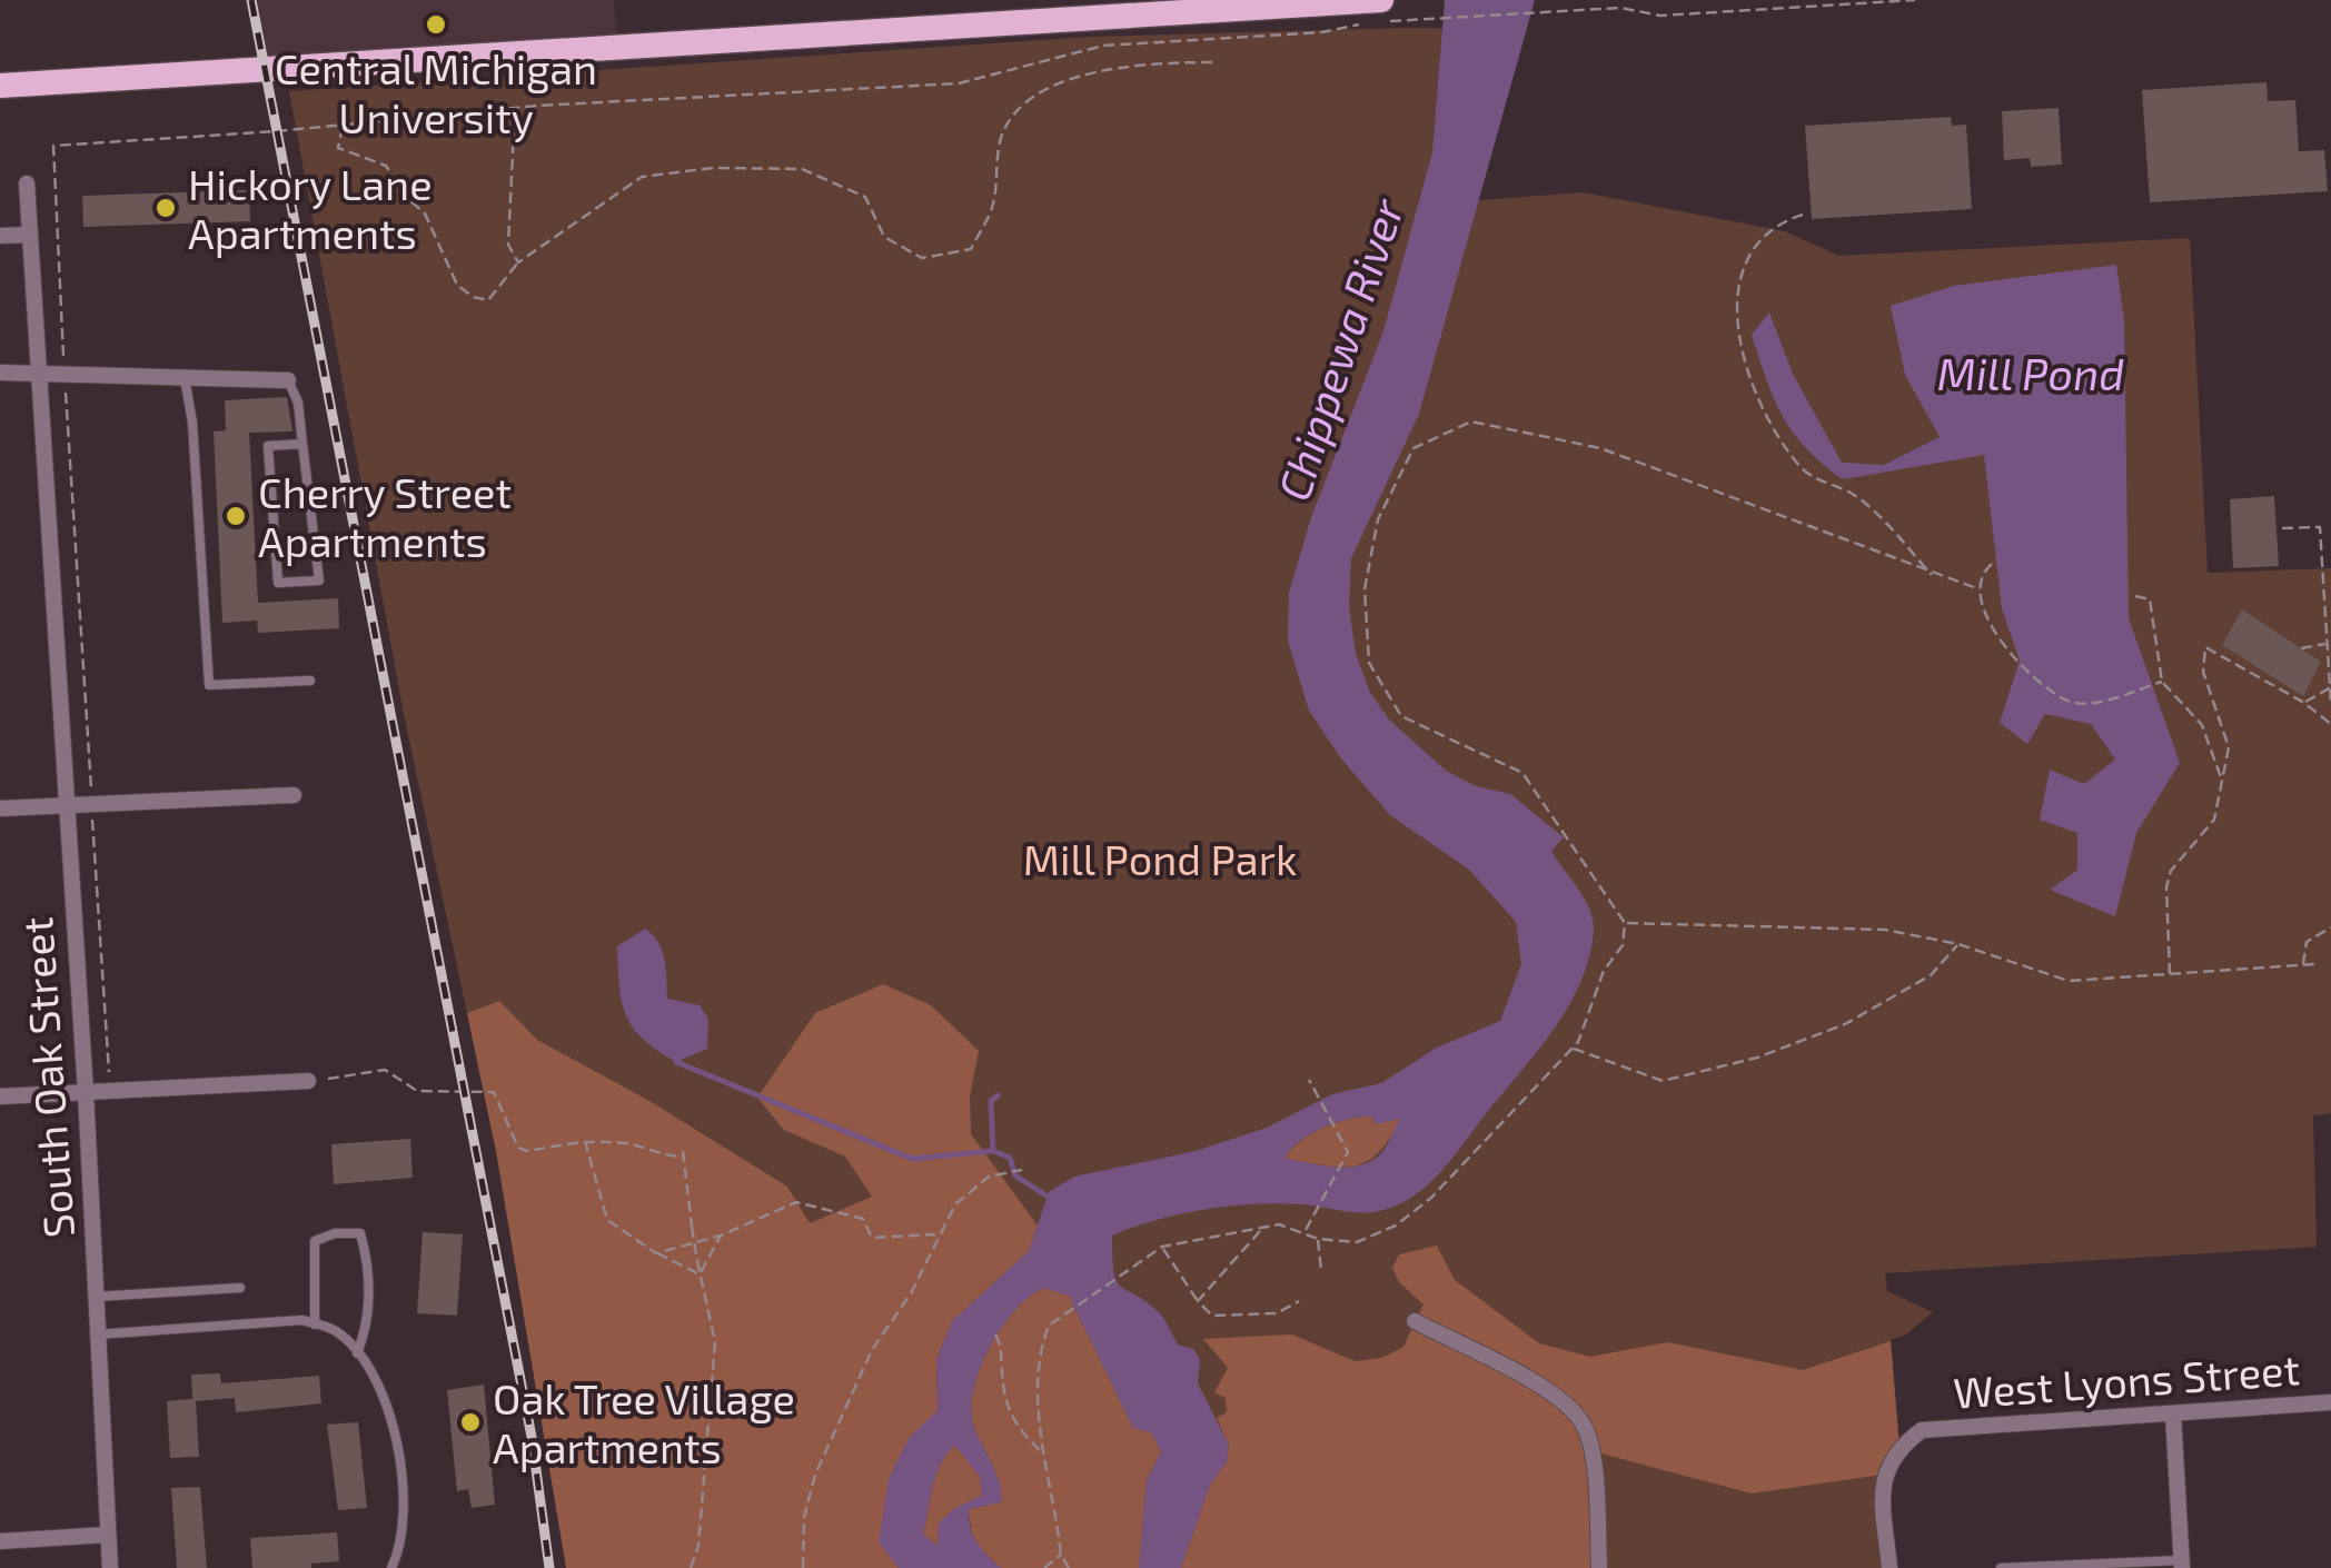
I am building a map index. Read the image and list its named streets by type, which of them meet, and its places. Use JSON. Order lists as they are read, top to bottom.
{
  "streets": {
    "street": ["South Oak Street", "West Lyons Street"]
  },
  "water": ["Chippewa River", "Mill Pond"],
  "parks": ["Mill Pond Park"],
  "places": [
    "Central Michigan University",
    "Hickory Lane Apartments",
    "Cherry Street Apartments",
    "Oak Tree Village Apartments"
  ]
}
